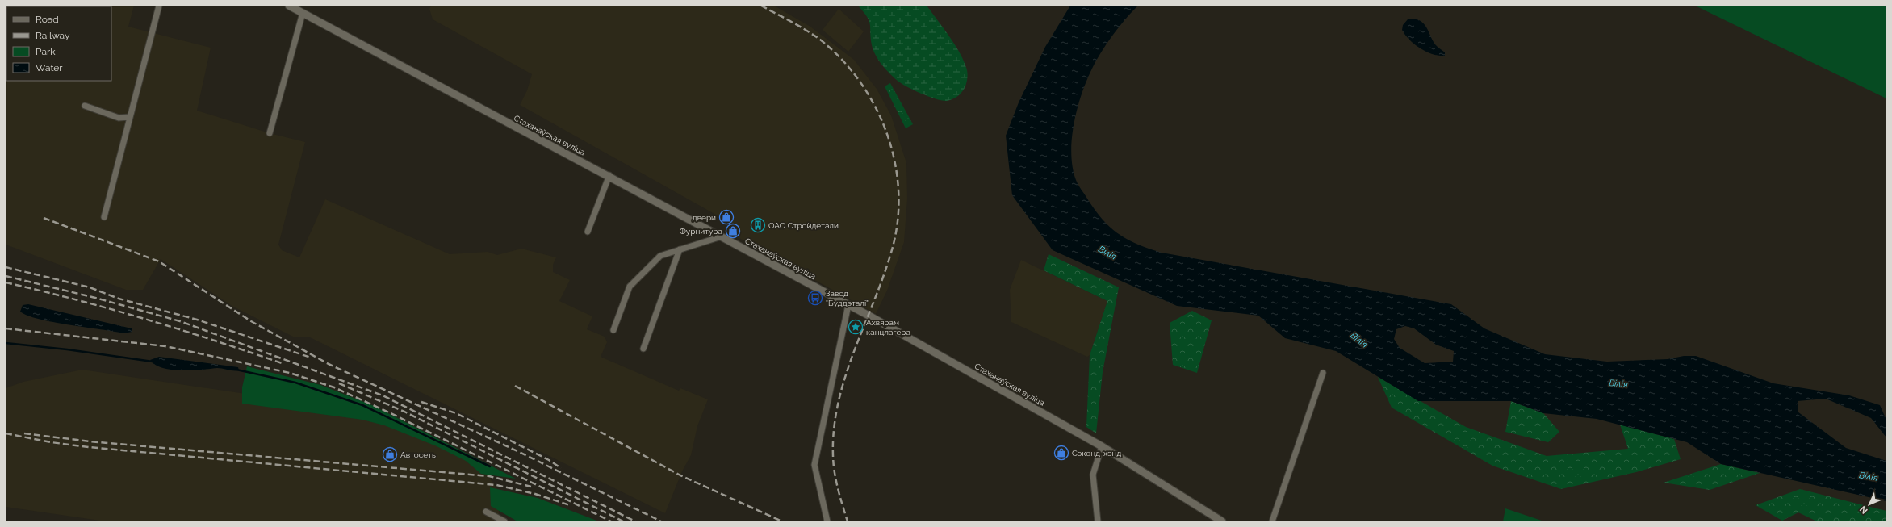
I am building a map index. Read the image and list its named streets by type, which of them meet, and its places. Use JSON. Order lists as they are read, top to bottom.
{
  "streets": {
    "street": ["Стаханаўская вуліца"]
  },
  "water": ["Вілія"],
  "places": {
    "shop": [
      "двери",
      "Фурнитура",
      "Сэконд-хэнд",
      "Автосеть"
    ],
    "building": ["ОАО Стройдетали"],
    "bus stop": ["Завод \"Буддэталі\""],
    "place": ["Ахвярам канцлагера"]
  },
  "legend": [
    "Road",
    "Railway",
    "Park",
    "Water"
  ],
  "north": "bottom left"
}
